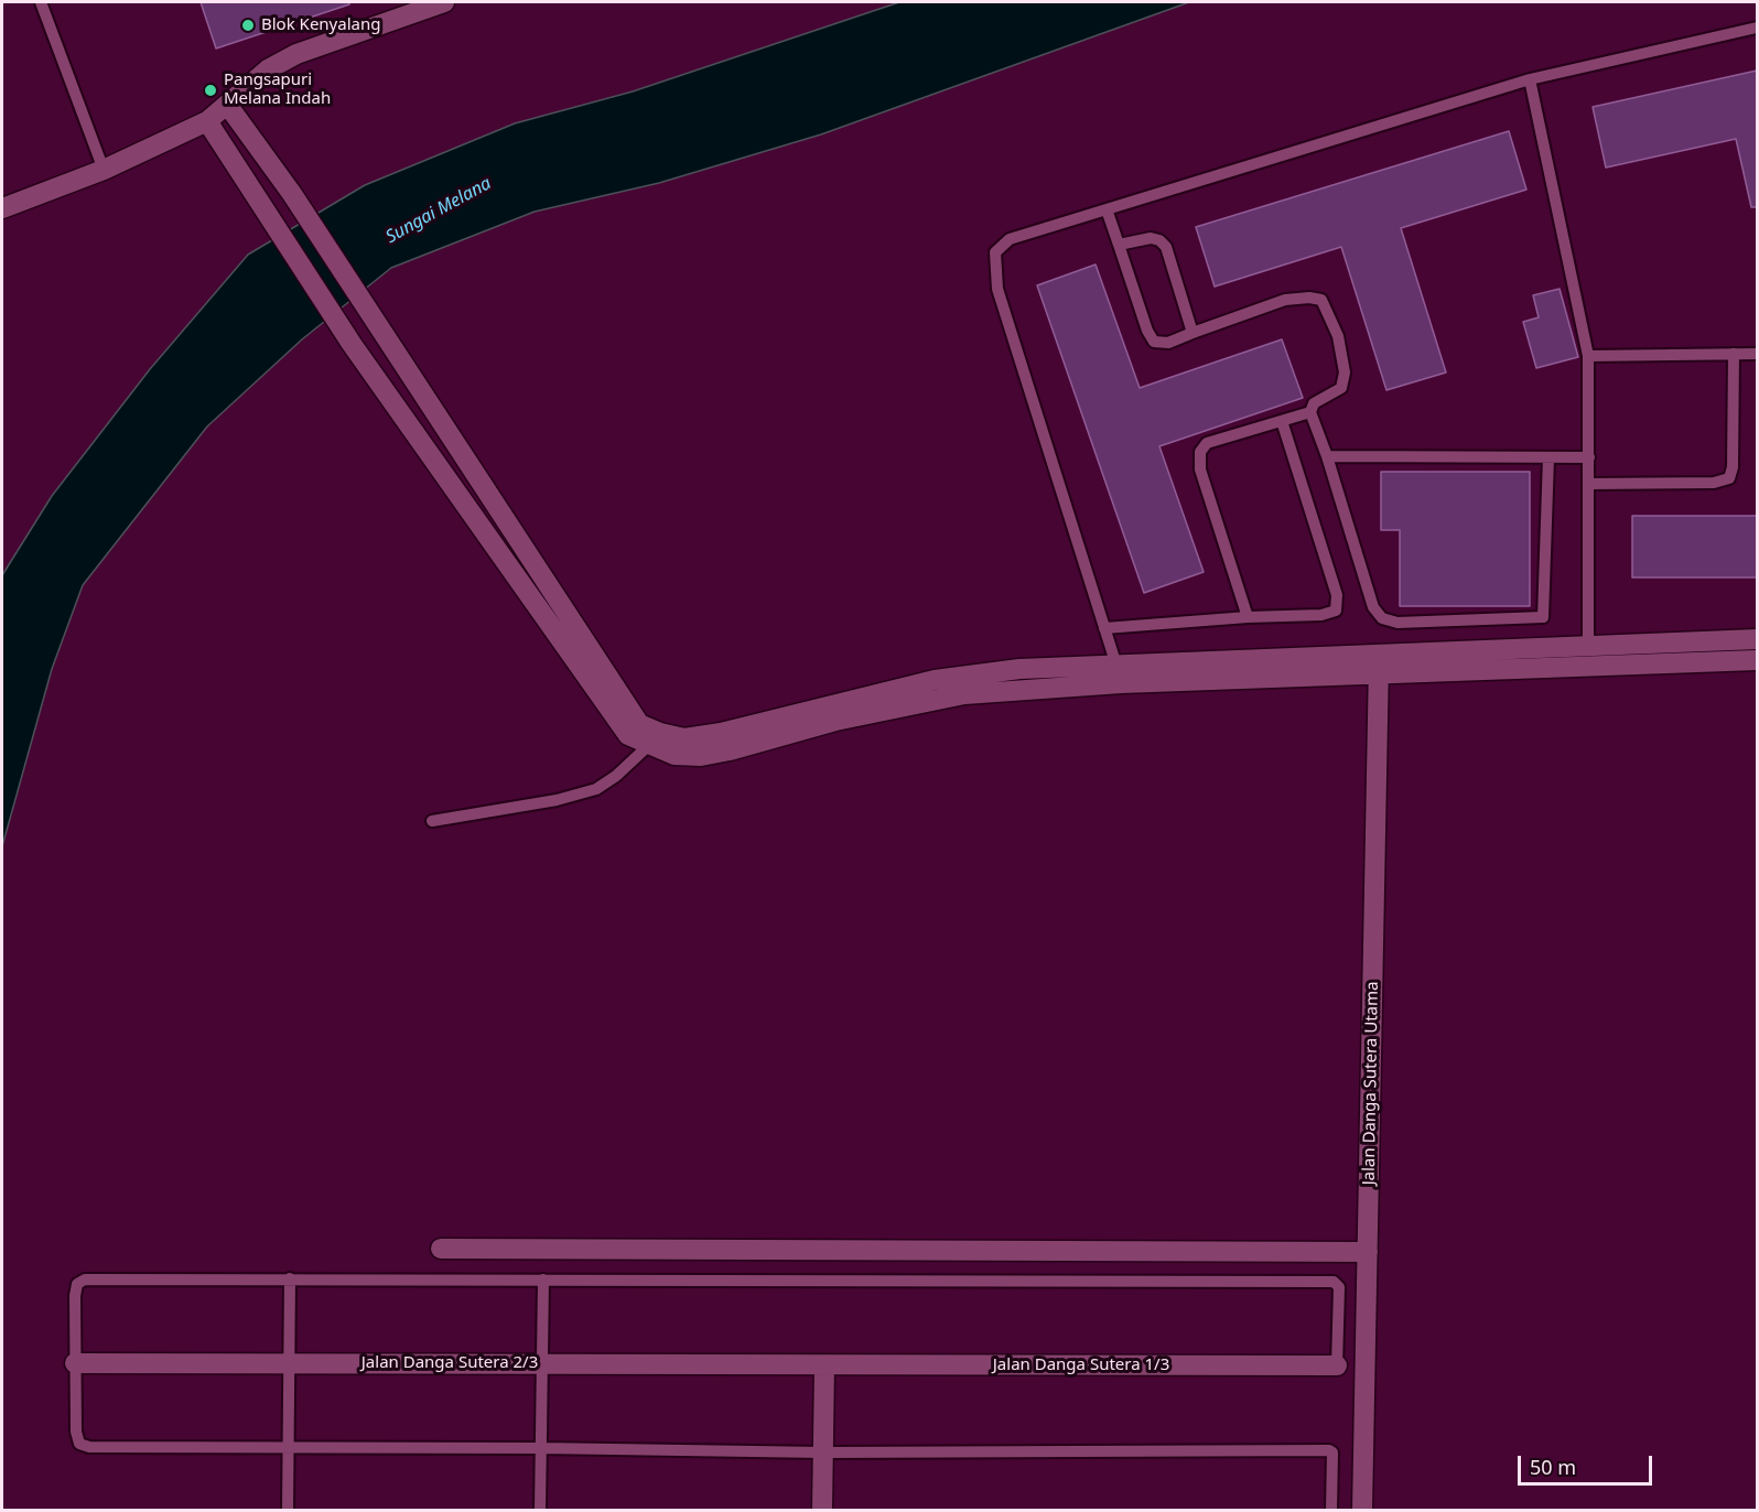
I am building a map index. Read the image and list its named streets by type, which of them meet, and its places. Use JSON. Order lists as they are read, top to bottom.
{
  "streets": {
    "street": ["Jalan Danga Sutera Utama", "Jalan Danga Sutera 2/3", "Jalan Danga Sutera 1/3"]
  },
  "crossings": [
    ["Jalan Danga Sutera 2/3", "Jalan Danga Sutera 1/3"]
  ],
  "water": ["Sungai Melana"],
  "places": ["Blok Kenyalang", "Pangsapuri Melana Indah"],
  "scale_bar": "50 m"
}
